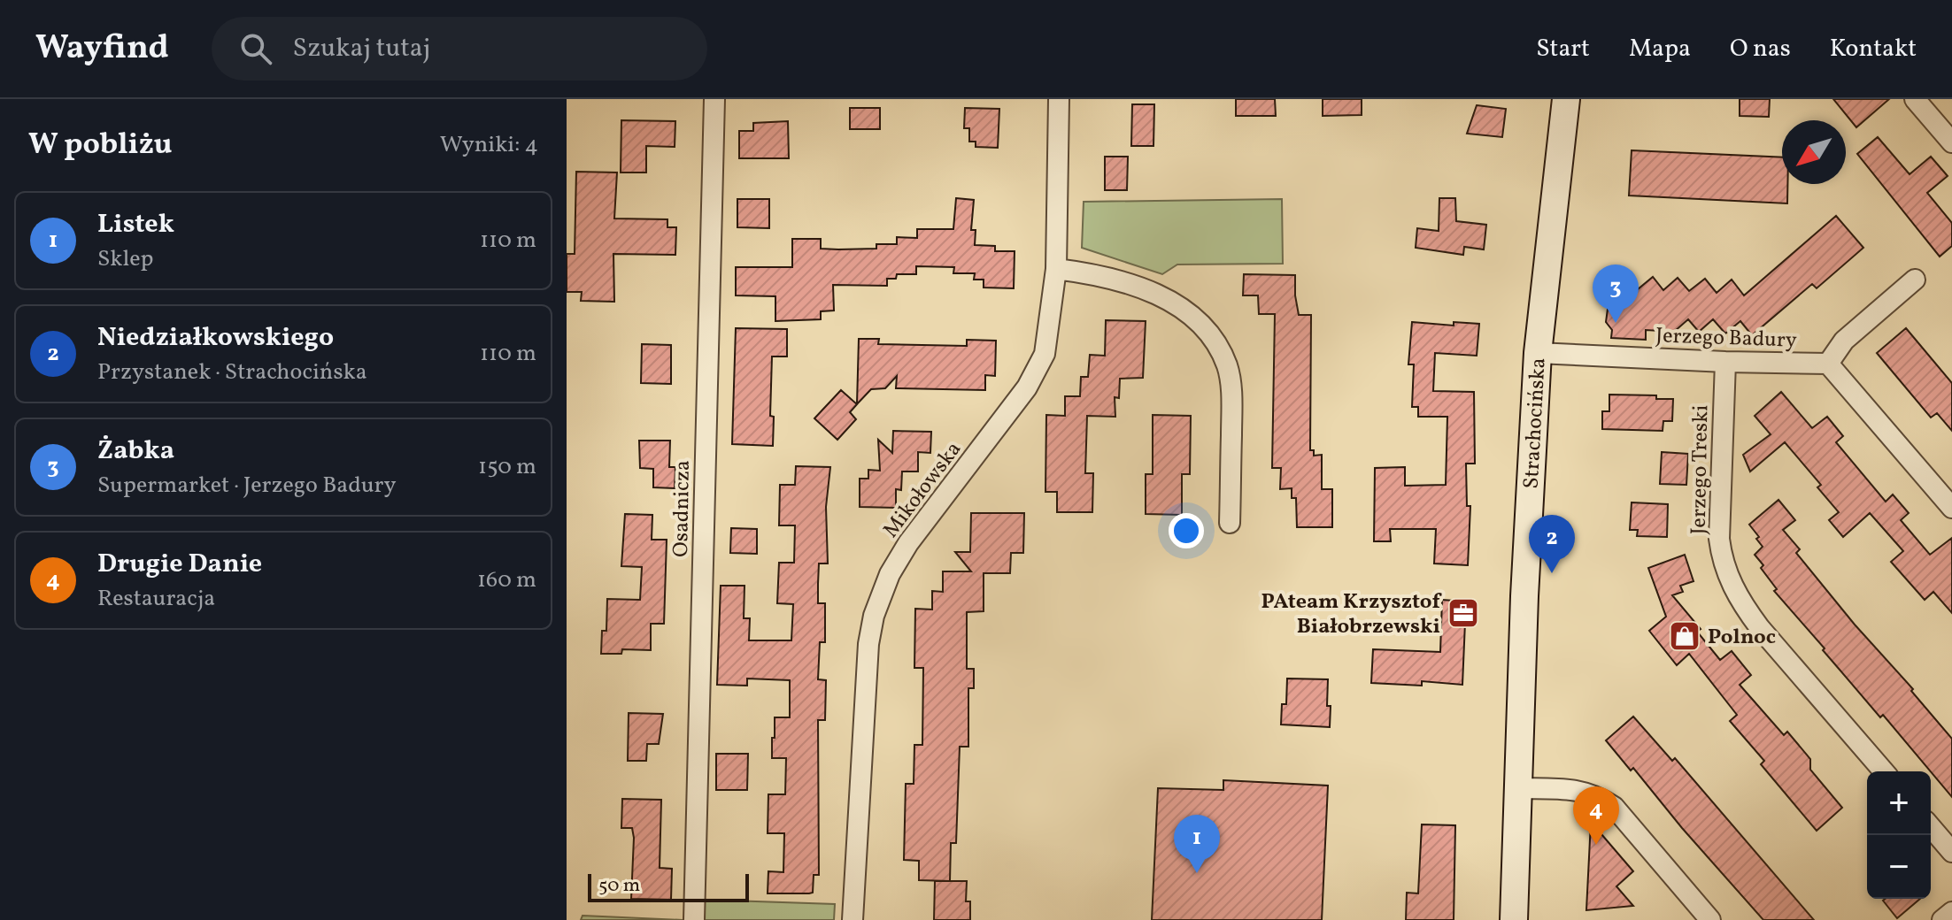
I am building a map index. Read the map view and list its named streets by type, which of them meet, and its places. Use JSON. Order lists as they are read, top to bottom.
{
  "streets": {
    "main road": ["Strachocińska"],
    "street": [
      "Jerzego Badury",
      "Jerzego Treski",
      "Mikołowska",
      "Osadnicza"
    ]
  },
  "crossings": [
    ["Jerzego Badury", "Strachocińska"],
    ["Jerzego Badury", "Jerzego Treski"]
  ],
  "places": {
    "office": ["PAteam Krzysztof Białobrzewski"],
    "shop": ["Polnoc"]
  },
  "scale_bar": "50 m",
  "north": "bottom left",
  "page": {
    "header": "Wayfind",
    "search": "Szukaj tutaj",
    "nav": [
      "Start",
      "Mapa",
      "O nas",
      "Kontakt"
    ],
    "heading": ["W pobliżu", "Wyniki: 4"],
    "list": [
      {
        "mark": "1",
        "name": "Listek",
        "note": "Sklep",
        "value": "110 m"
      },
      {
        "mark": "2",
        "name": "Niedziałkowskiego",
        "note": "Przystanek · Strachocińska",
        "value": "110 m"
      },
      {
        "mark": "3",
        "name": "Żabka",
        "note": "Supermarket · Jerzego Badury",
        "value": "150 m"
      },
      {
        "mark": "4",
        "name": "Drugie Danie",
        "note": "Restauracja",
        "value": "160 m"
      }
    ],
    "pins": [
      "3",
      "2",
      "4",
      "1"
    ],
    "map_buttons": ["+", "−"],
    "scale": "50 m"
  }
}
